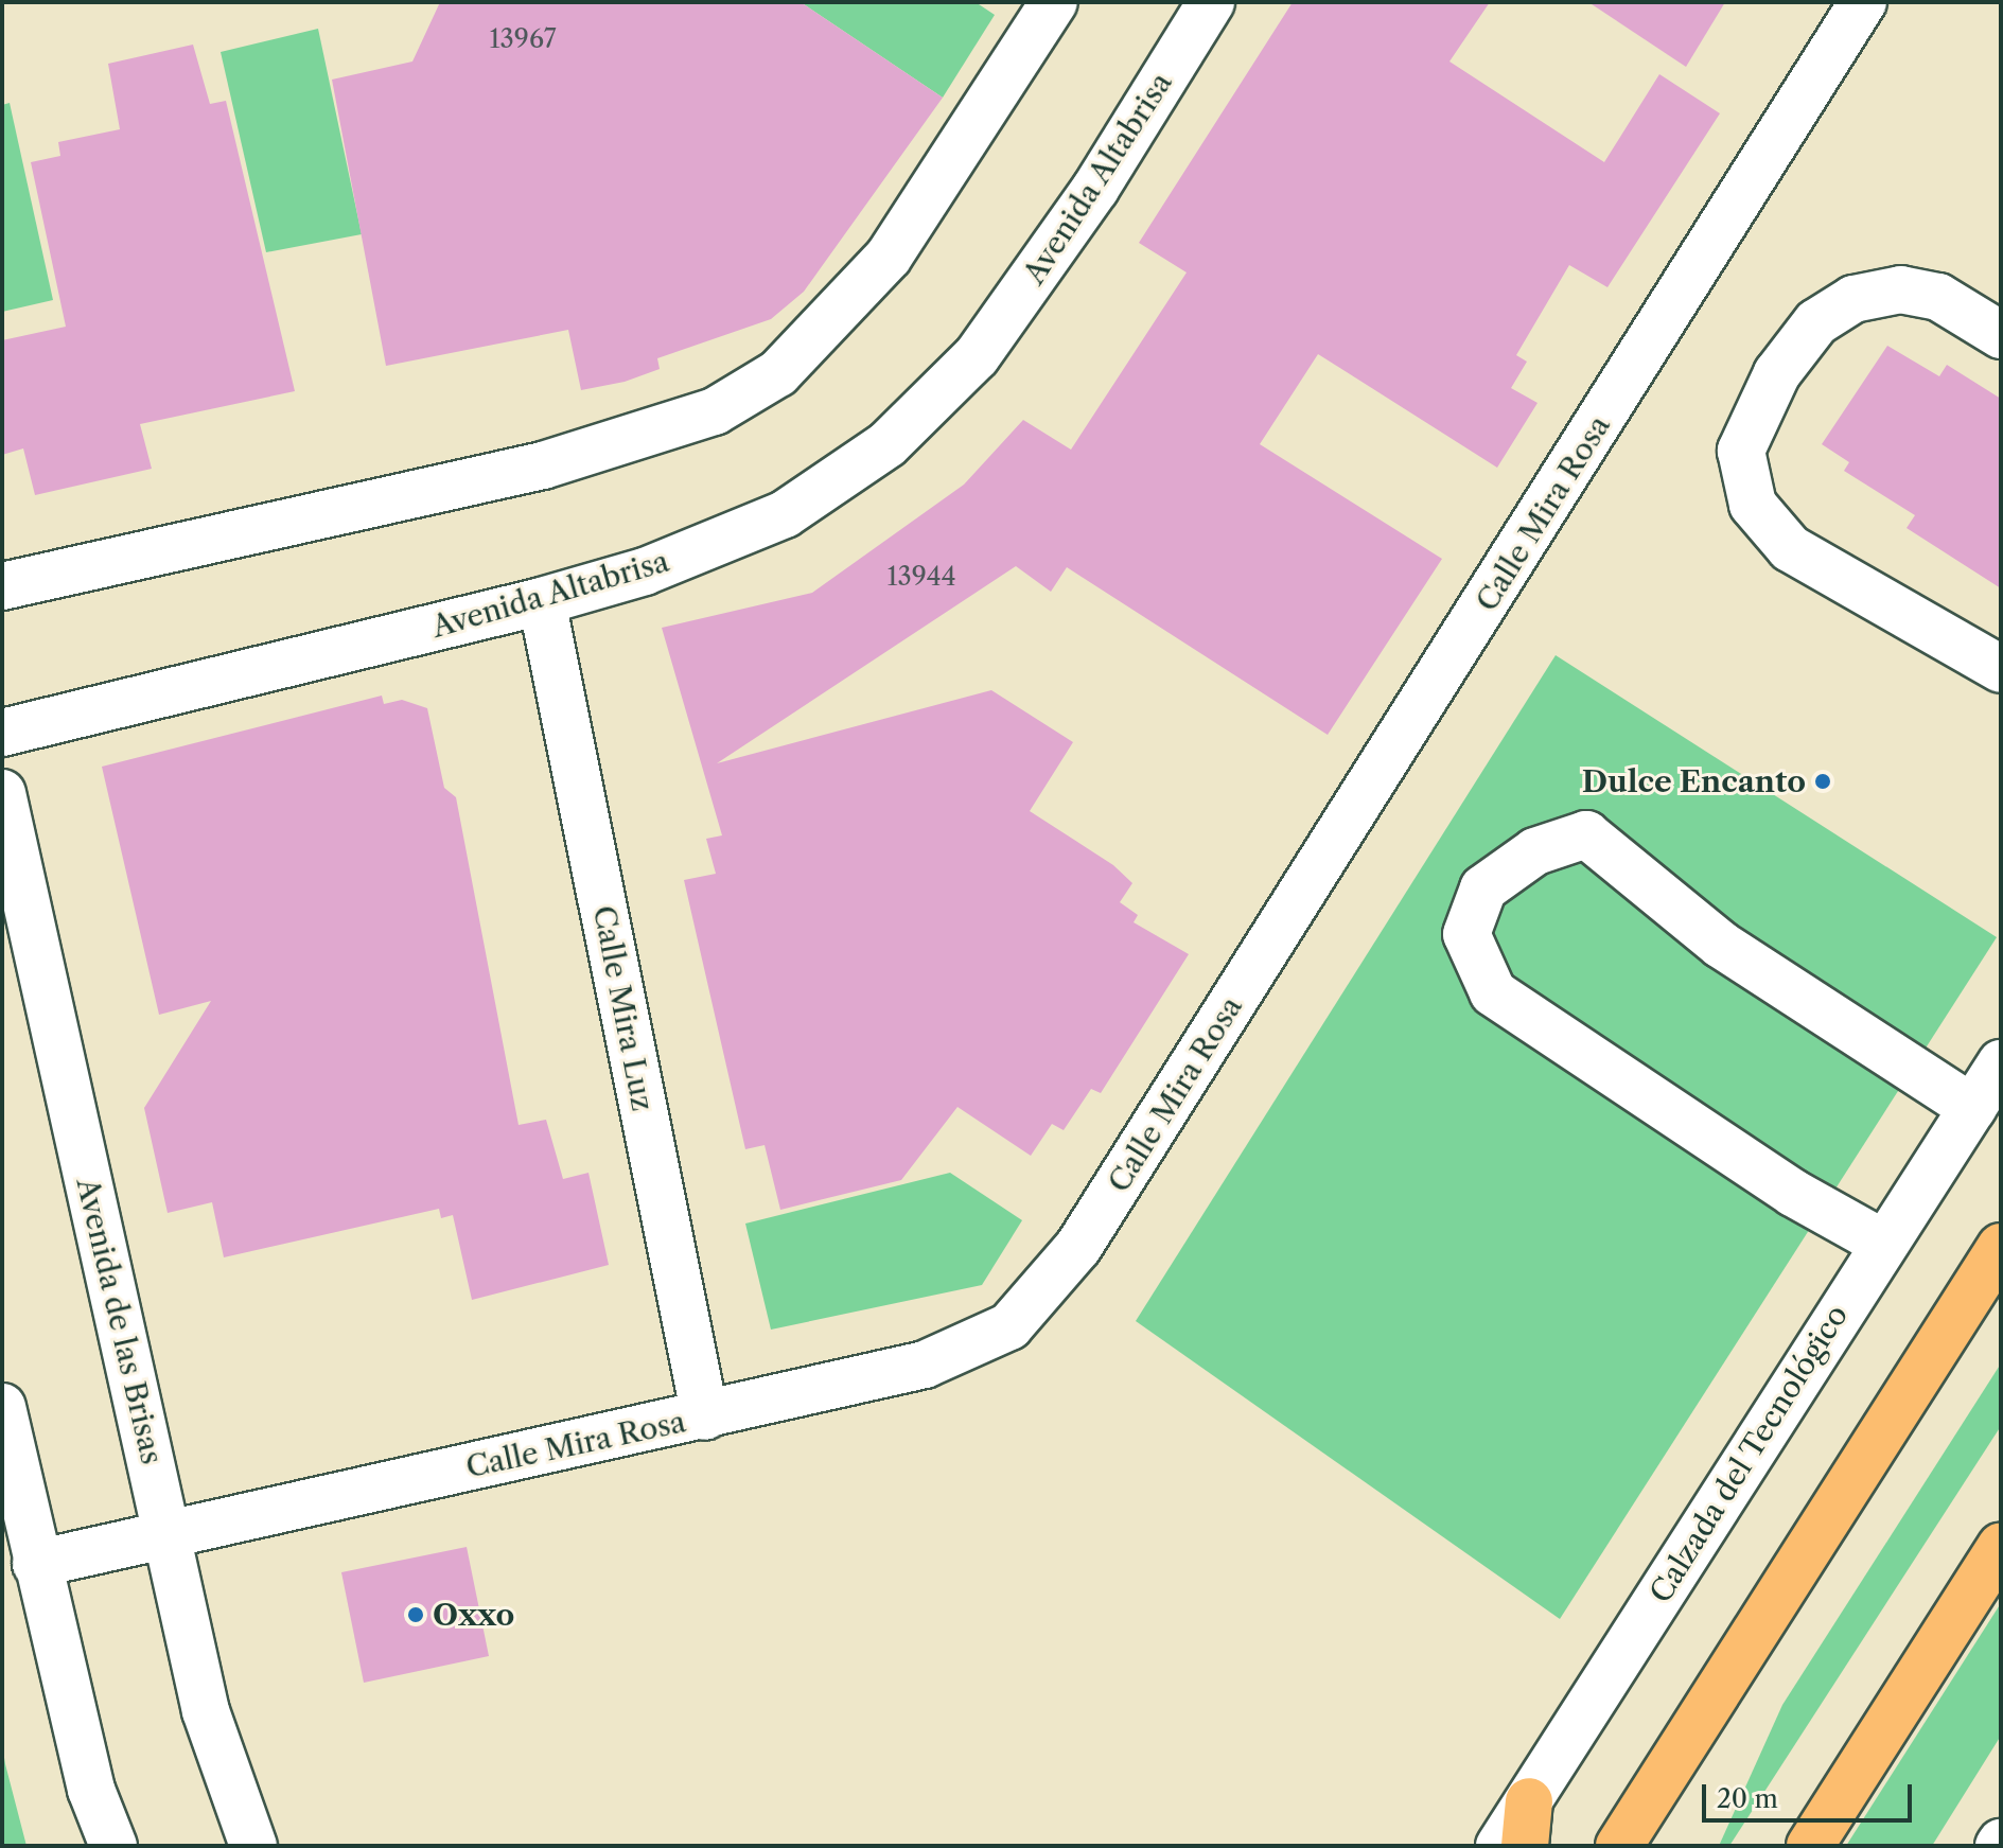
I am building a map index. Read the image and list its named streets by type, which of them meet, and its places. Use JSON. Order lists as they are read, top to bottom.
{
  "streets": {
    "street": [
      "Avenida Altabrisa",
      "Calle Mira Rosa",
      "Calle Mira Luz",
      "Avenida de las Brisas",
      "Calzada del Tecnológico"
    ]
  },
  "crossings": [
    ["Avenida Altabrisa", "Calle Mira Luz"],
    ["Calle Mira Rosa", "Calle Mira Luz"],
    ["Calle Mira Rosa", "Avenida de las Brisas"]
  ],
  "places": ["Dulce Encanto", "Oxxo"],
  "house_numbers": ["13967", "13944"],
  "scale_bar": "20 m"
}
